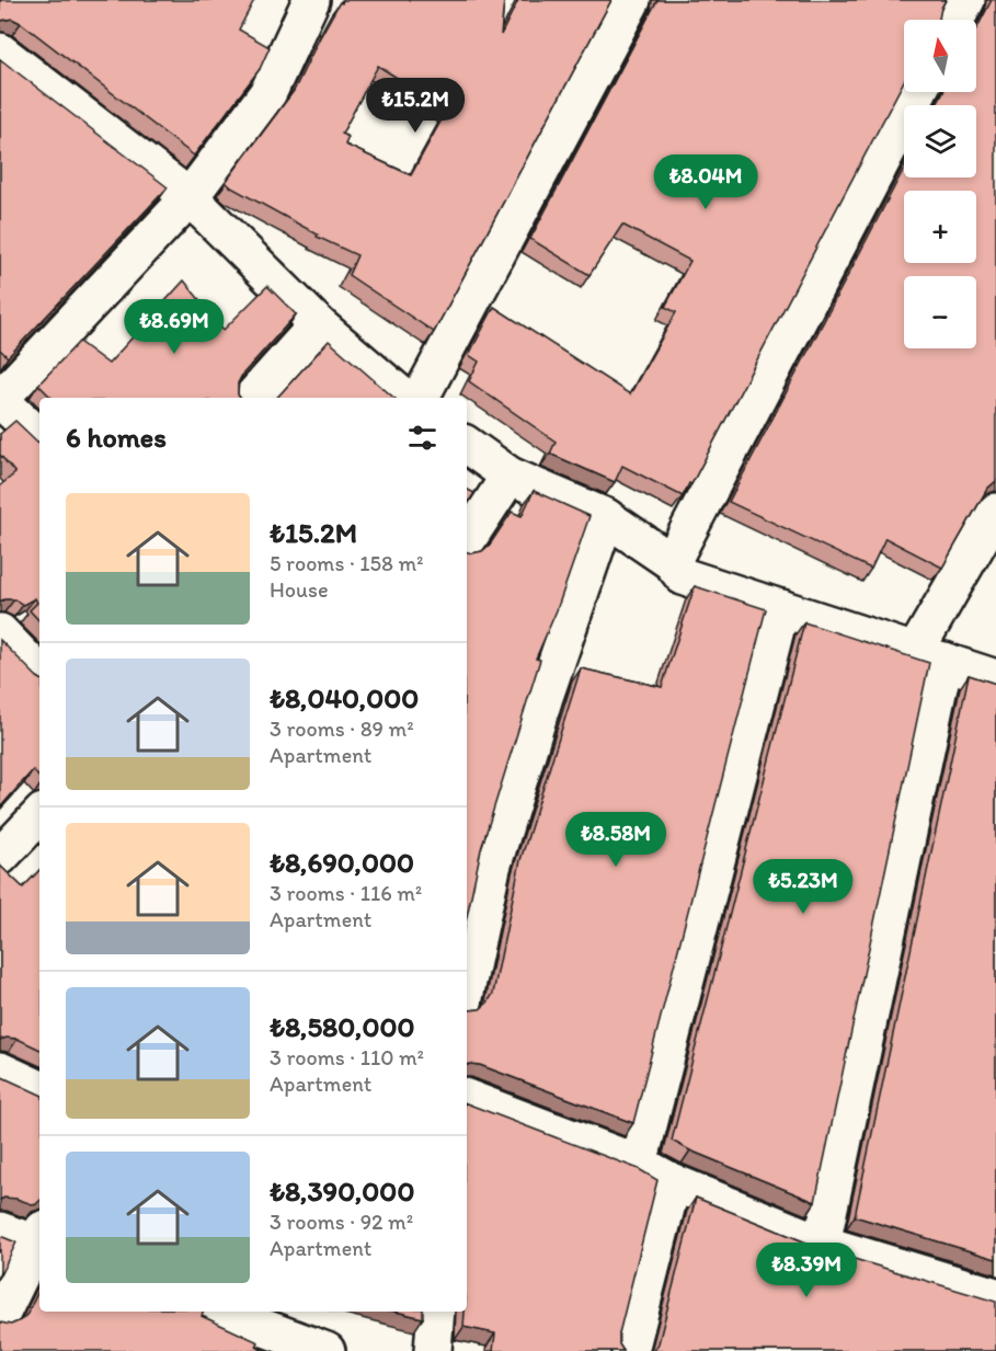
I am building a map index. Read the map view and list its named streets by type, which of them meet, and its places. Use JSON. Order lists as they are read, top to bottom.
{
  "north": "top",
  "page": {
    "map_buttons": ["+", "−"],
    "price": [
      "₺15.2M",
      "₺8.04M",
      "₺8.69M",
      "₺8.58M",
      "₺5.23M",
      "₺8.39M"
    ],
    "heading": "6 homes",
    "list": [
      {
        "name": "₺15.2M",
        "note": "5 rooms · 158 m² · House"
      },
      {
        "name": "₺8,040,000",
        "note": "3 rooms · 89 m² · Apartment"
      },
      {
        "name": "₺8,690,000",
        "note": "3 rooms · 116 m² · Apartment"
      },
      {
        "name": "₺8,580,000",
        "note": "3 rooms · 110 m² · Apartment"
      },
      {
        "name": "₺8,390,000",
        "note": "3 rooms · 92 m² · Apartment"
      }
    ]
  }
}
